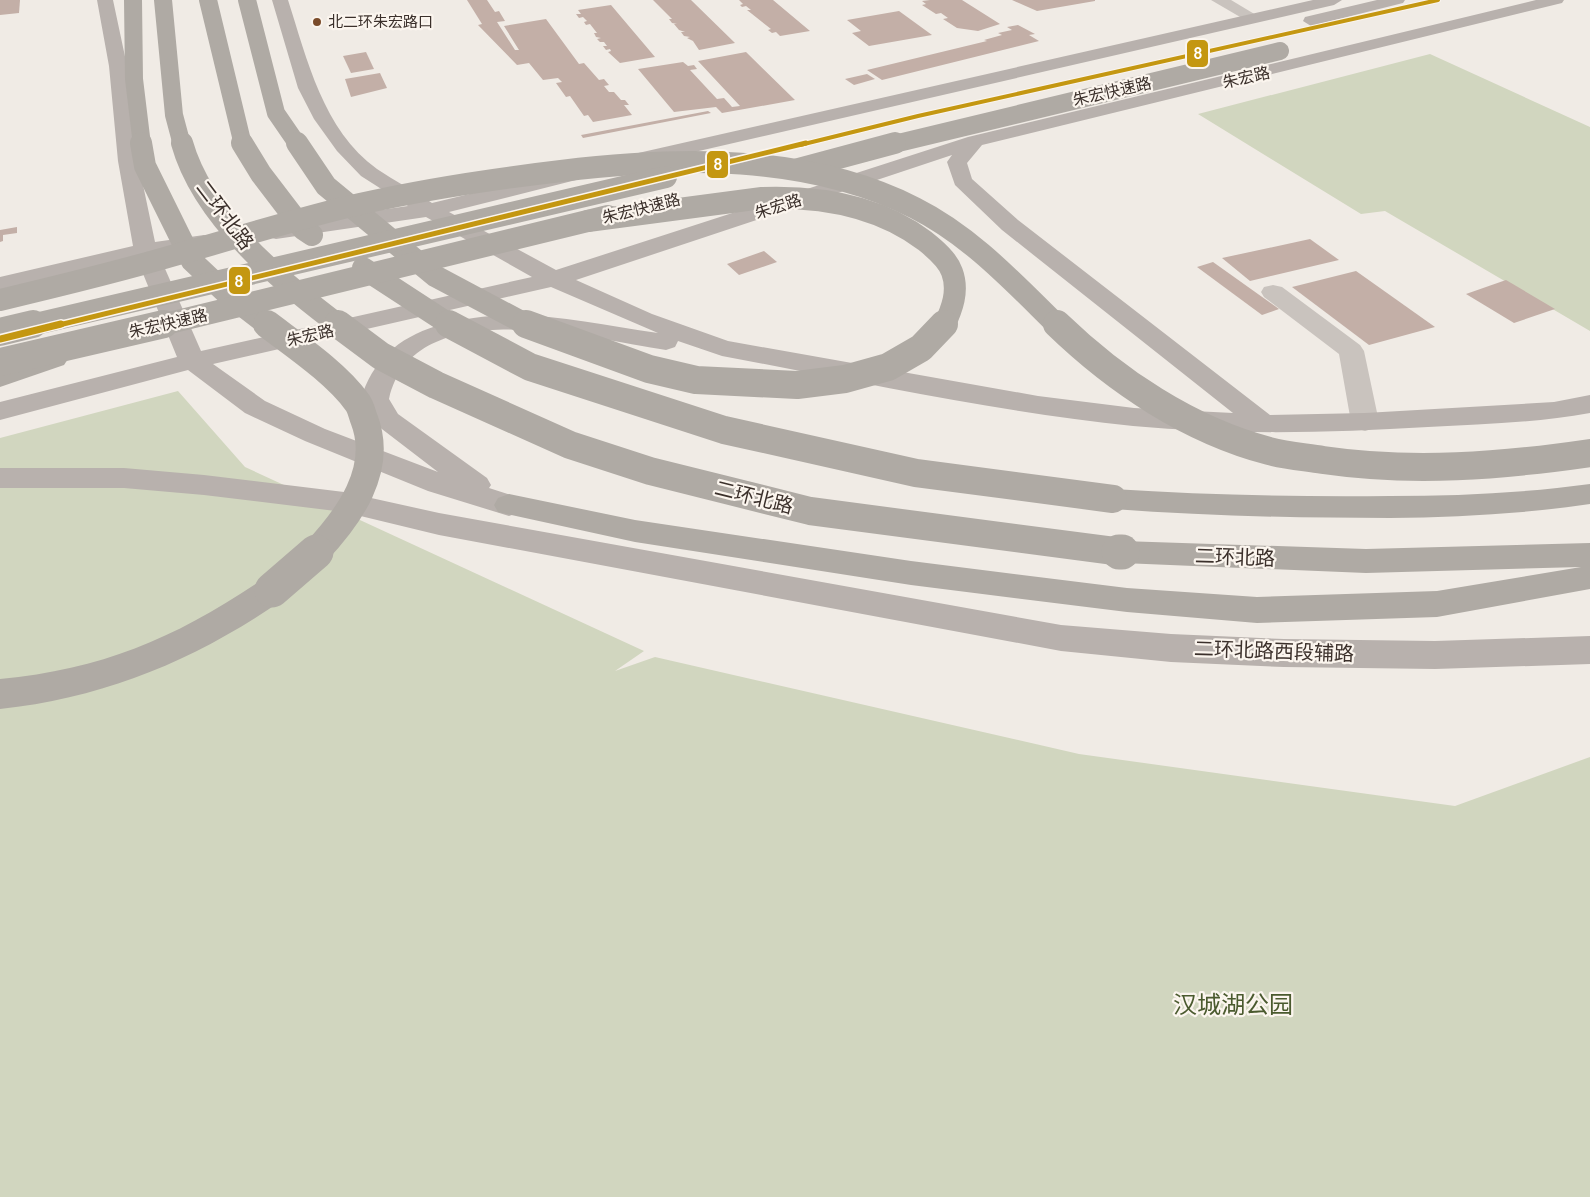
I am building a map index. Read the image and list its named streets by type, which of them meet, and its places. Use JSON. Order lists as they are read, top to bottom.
{
  "streets": {
    "highway": ["朱宏快速路", "二环北路"],
    "main road": ["朱宏路", "二环北路西段辅路"]
  },
  "crossings": [
    ["朱宏路", "朱宏快速路"]
  ],
  "parks": ["汉城湖公园"],
  "places": ["北二环朱宏路口"],
  "lines": ["transit line 8"]
}
